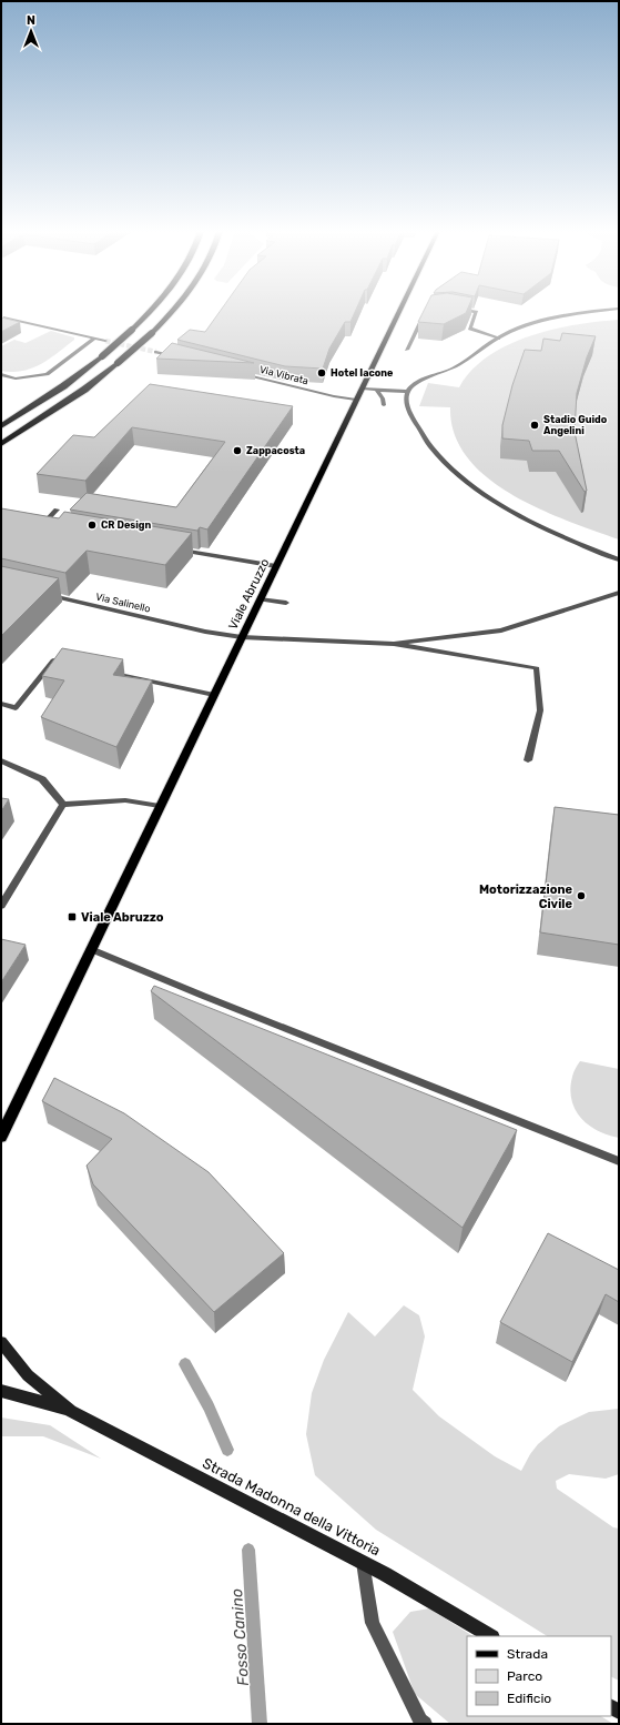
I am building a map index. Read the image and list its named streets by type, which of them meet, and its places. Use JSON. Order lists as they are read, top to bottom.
{
  "streets": {
    "main road": ["Viale Abruzzo"],
    "street": ["Via Vibrata", "Via Salinello", "Strada Madonna della Vittoria"]
  },
  "crossings": [
    ["Via Vibrata", "Viale Abruzzo"],
    ["Viale Abruzzo", "Via Salinello"]
  ],
  "water": ["Fosso Canino"],
  "places": {
    "other": [
      "Hotel Iacone",
      "Stadio Guido Angelini",
      "Zappacosta",
      "CR Design",
      "Motorizzazione Civile"
    ],
    "transit": ["Viale Abruzzo"]
  },
  "legend": ["Strada", "Parco", "Edificio"],
  "north": "top"
}
